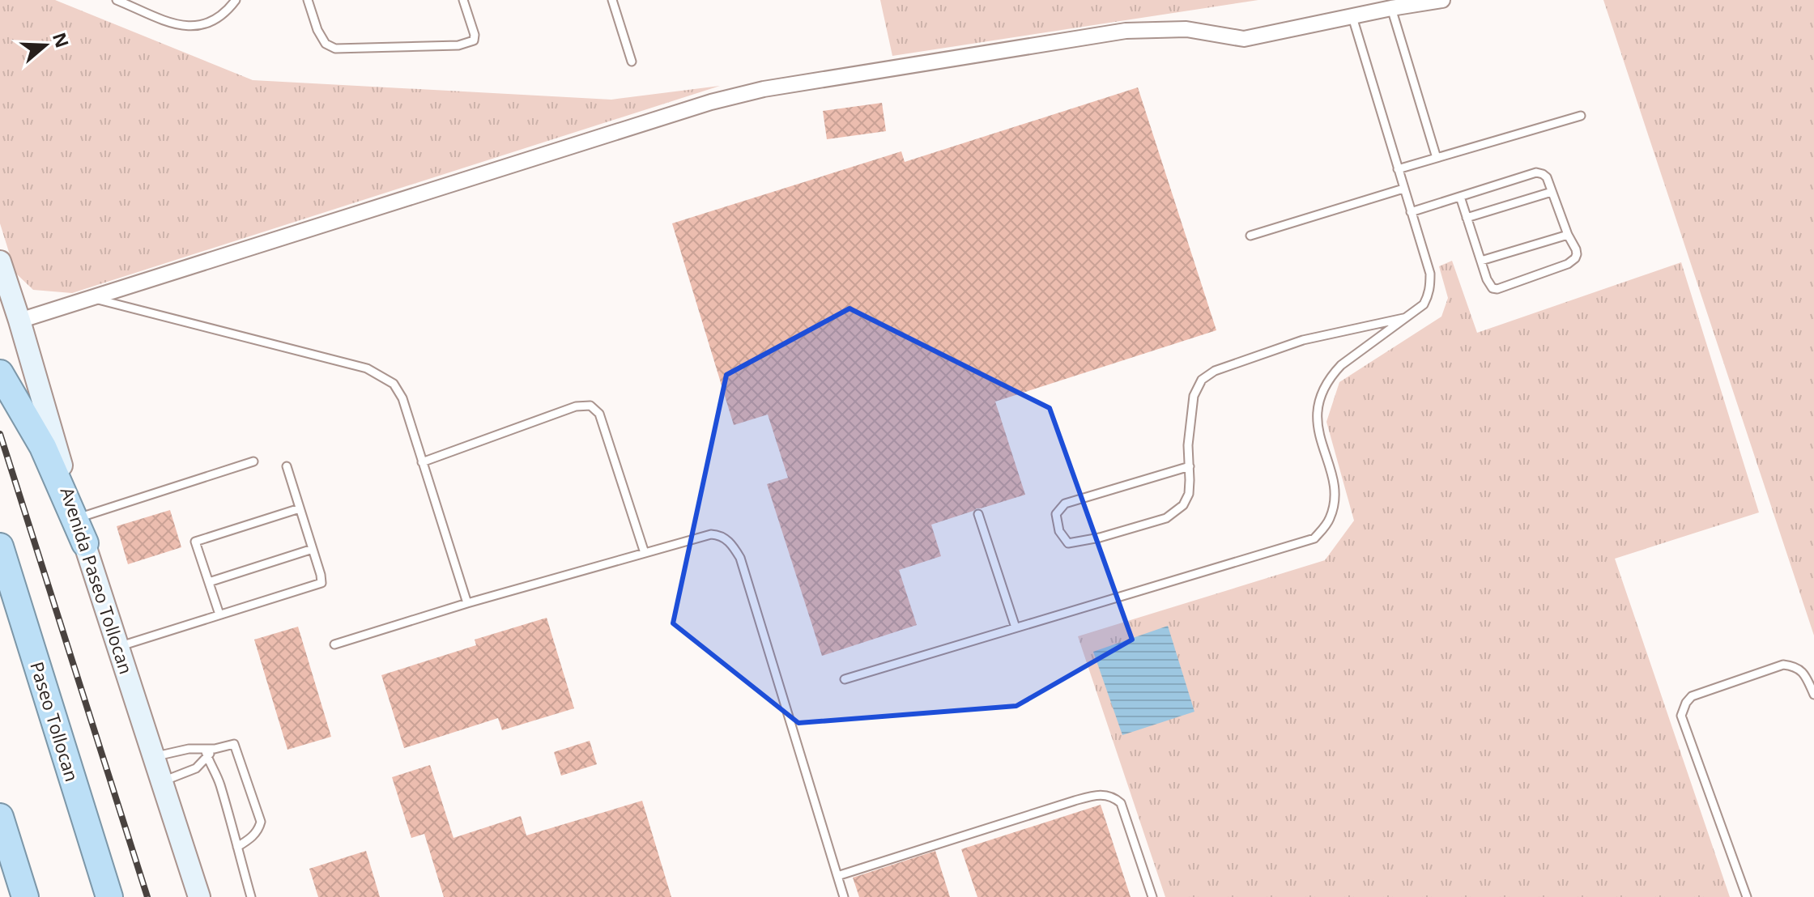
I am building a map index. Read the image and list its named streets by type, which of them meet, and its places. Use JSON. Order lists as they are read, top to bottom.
{
  "streets": {
    "highway": ["Paseo Tollocan"],
    "main road": ["Avenida Paseo Tollocan"]
  },
  "north": "right"
}
